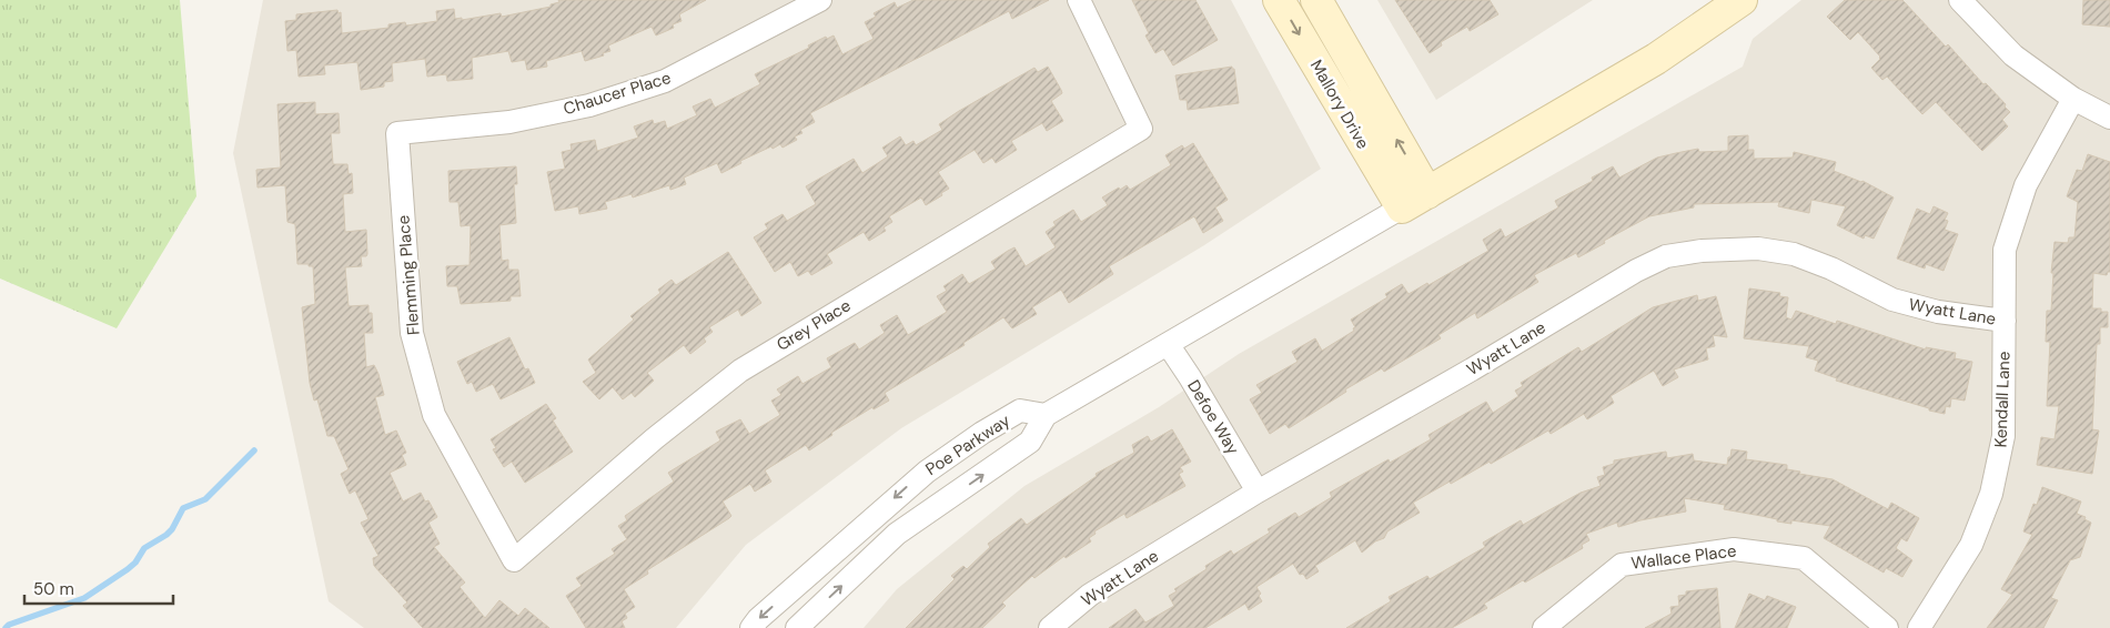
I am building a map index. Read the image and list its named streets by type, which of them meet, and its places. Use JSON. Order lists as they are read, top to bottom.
{
  "streets": {
    "main road": ["Mallory Drive"],
    "street": [
      "Chaucer Place",
      "Flemming Place",
      "Wyatt Lane",
      "Grey Place",
      "Kendall Lane",
      "Defoe Way",
      "Poe Parkway",
      "Wallace Place"
    ]
  },
  "crossings": [
    ["Chaucer Place", "Flemming Place"],
    ["Flemming Place", "Grey Place"],
    ["Wyatt Lane", "Kendall Lane"],
    ["Wyatt Lane", "Defoe Way"]
  ],
  "scale_bar": "50 m"
}
